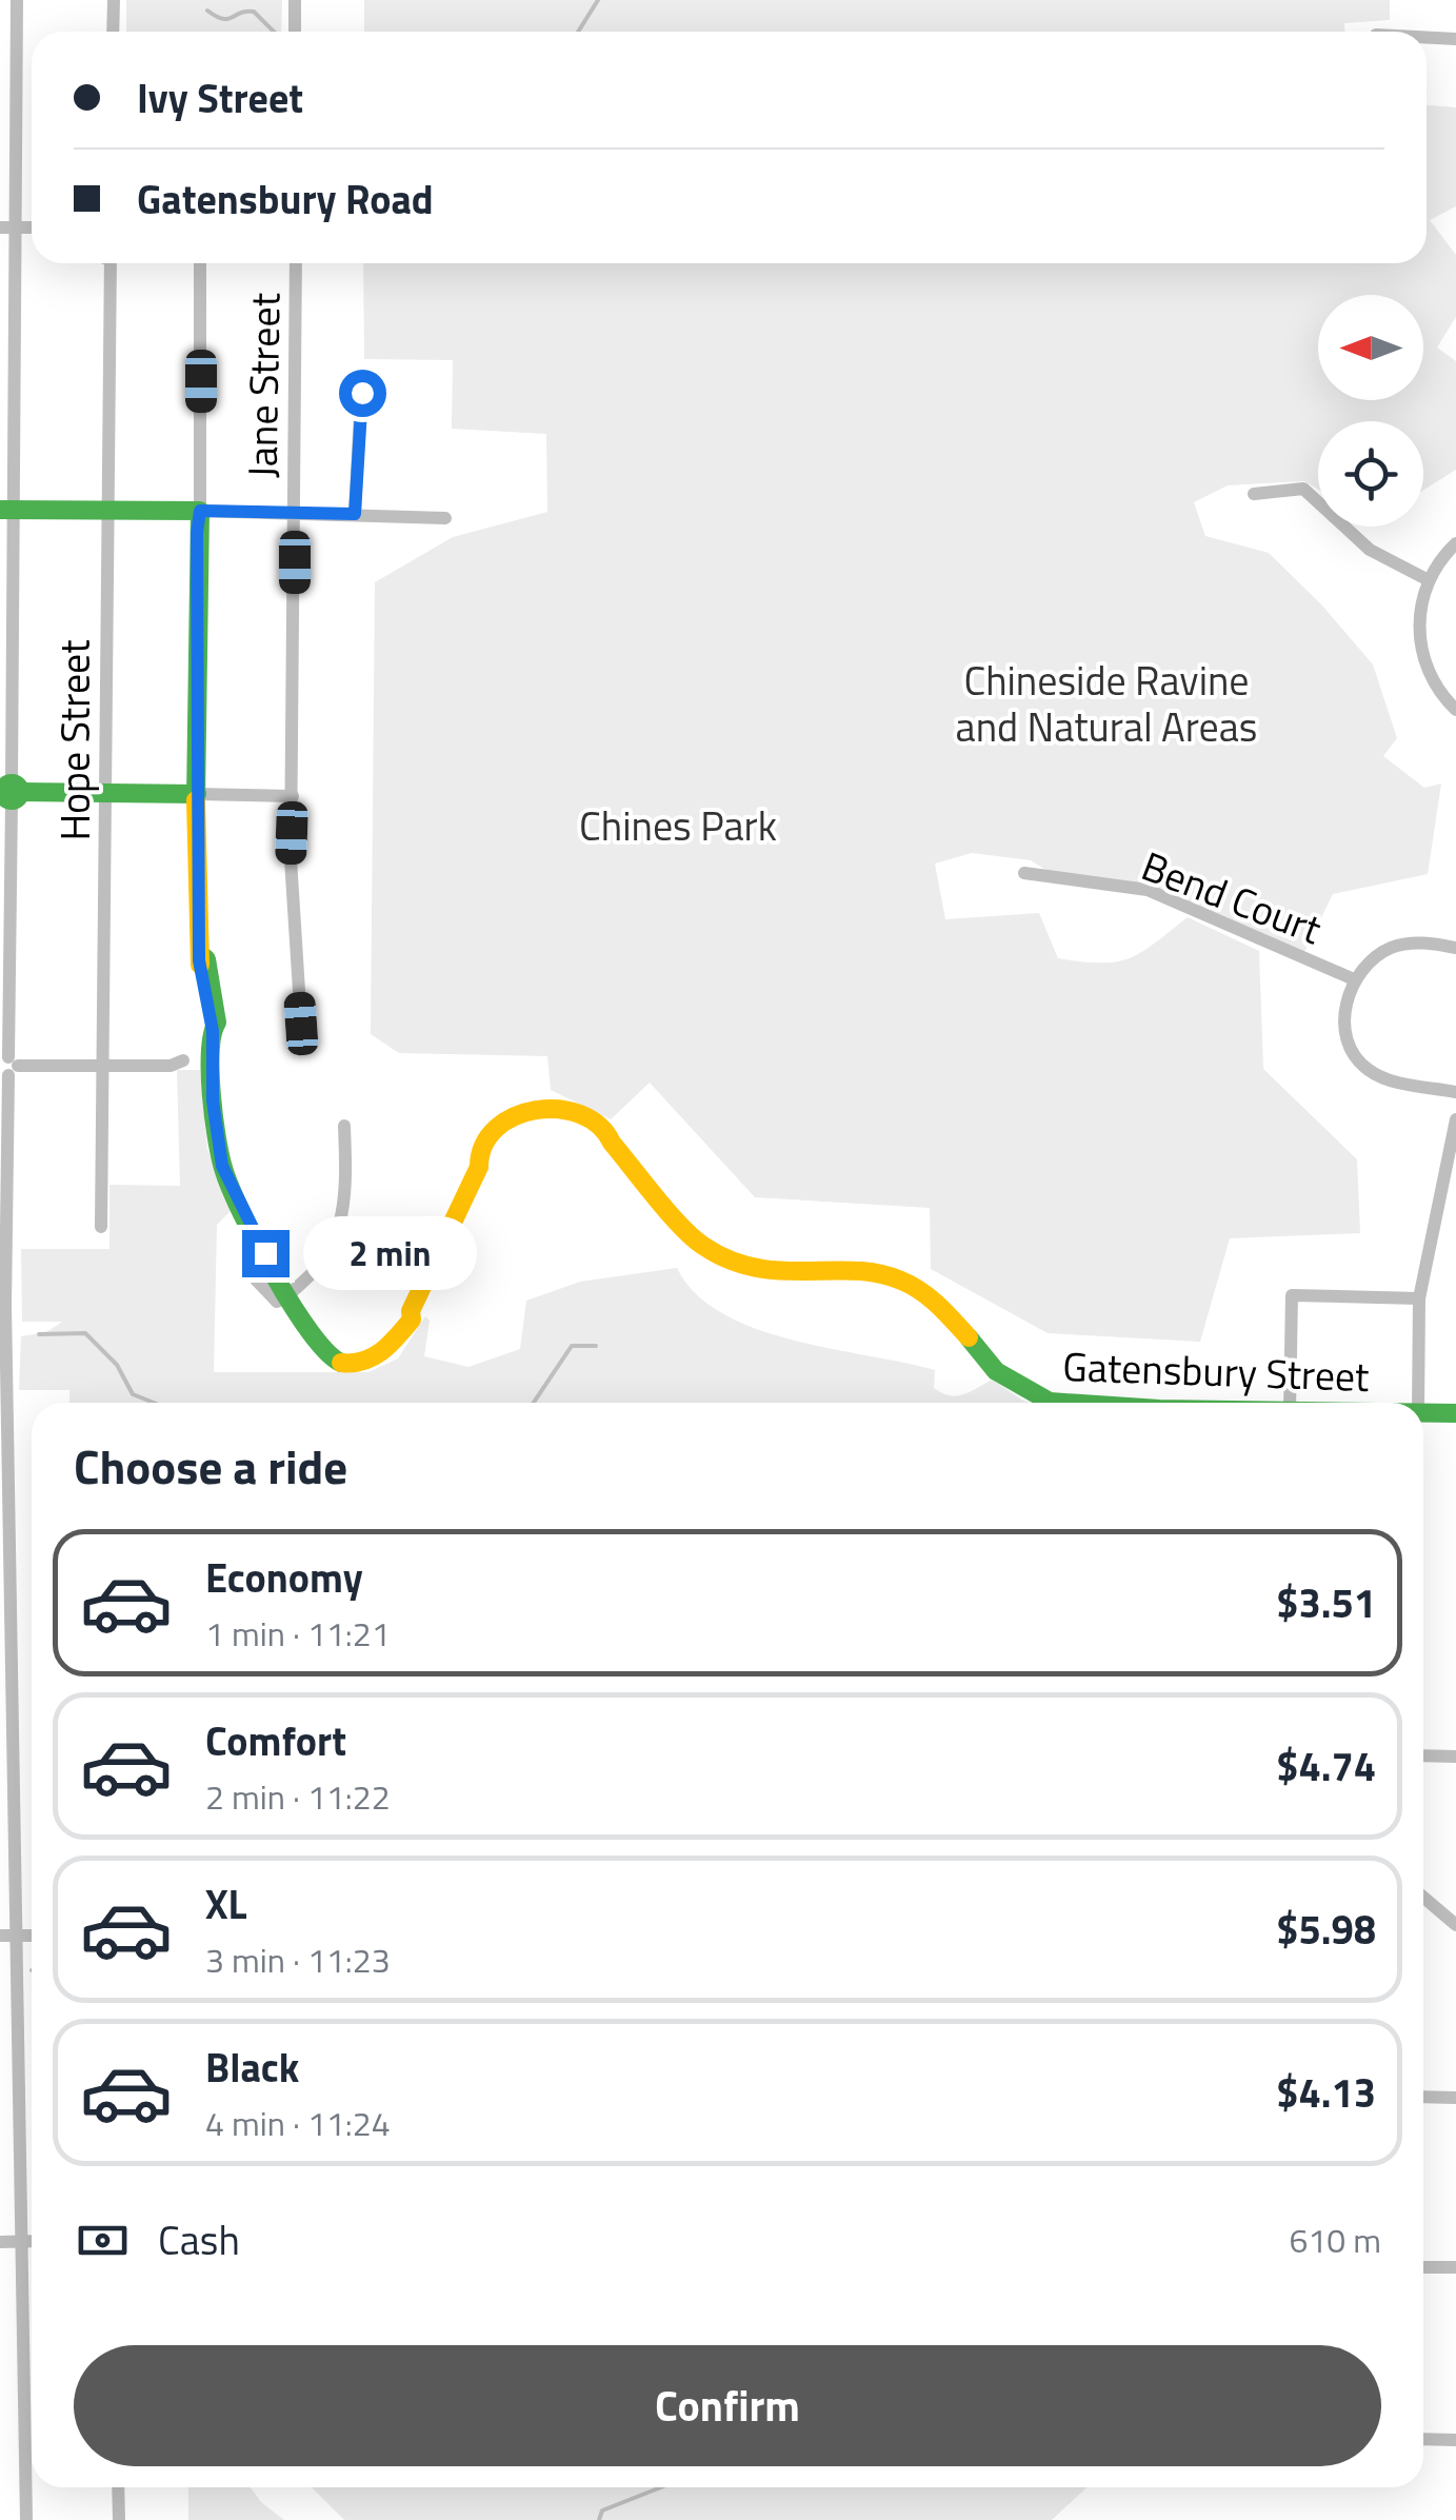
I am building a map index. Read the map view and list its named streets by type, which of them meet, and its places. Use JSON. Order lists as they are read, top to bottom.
{
  "streets": {
    "street": [
      "Jane Street",
      "Hope Street",
      "Bend Court",
      "Gatensbury Street"
    ]
  },
  "parks": ["Chineside Ravine and Natural Areas", "Chines Park"],
  "north": "left",
  "page": {
    "banner": ["Ivy Street", "Gatensbury Road"],
    "bubble": "2 min",
    "heading": "Choose a ride",
    "list": [
      {
        "name": "Economy",
        "note": "1 min · 11:21",
        "value": "$3.51"
      },
      {
        "name": "Comfort",
        "note": "2 min · 11:22",
        "value": "$4.74"
      },
      {
        "name": "XL",
        "note": "3 min · 11:23",
        "value": "$5.98"
      },
      {
        "name": "Black",
        "note": "4 min · 11:24",
        "value": "$4.13"
      }
    ],
    "pay": ["Cash", "610 m"],
    "buttons": "Confirm"
  }
}
